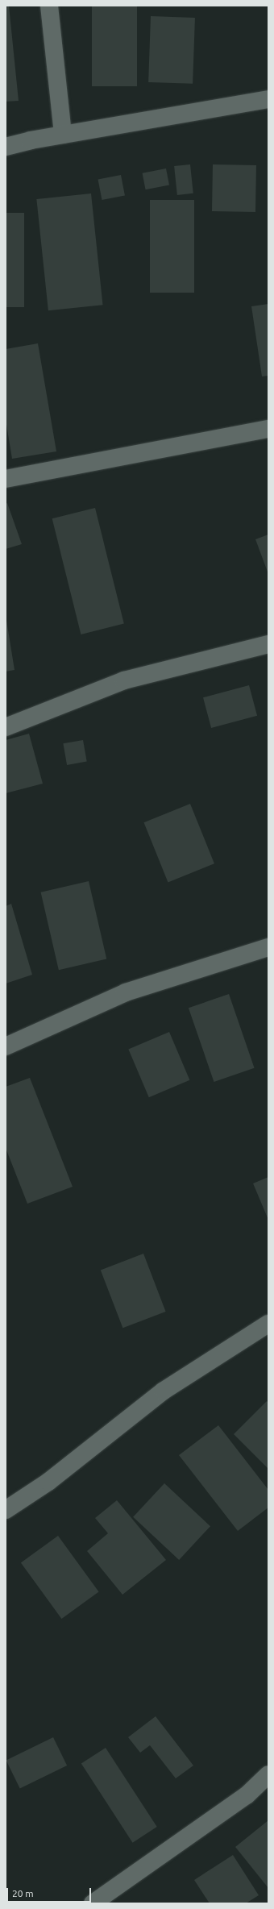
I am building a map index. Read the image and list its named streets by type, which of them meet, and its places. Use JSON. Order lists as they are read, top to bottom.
{
  "scale_bar": "20 m"
}
